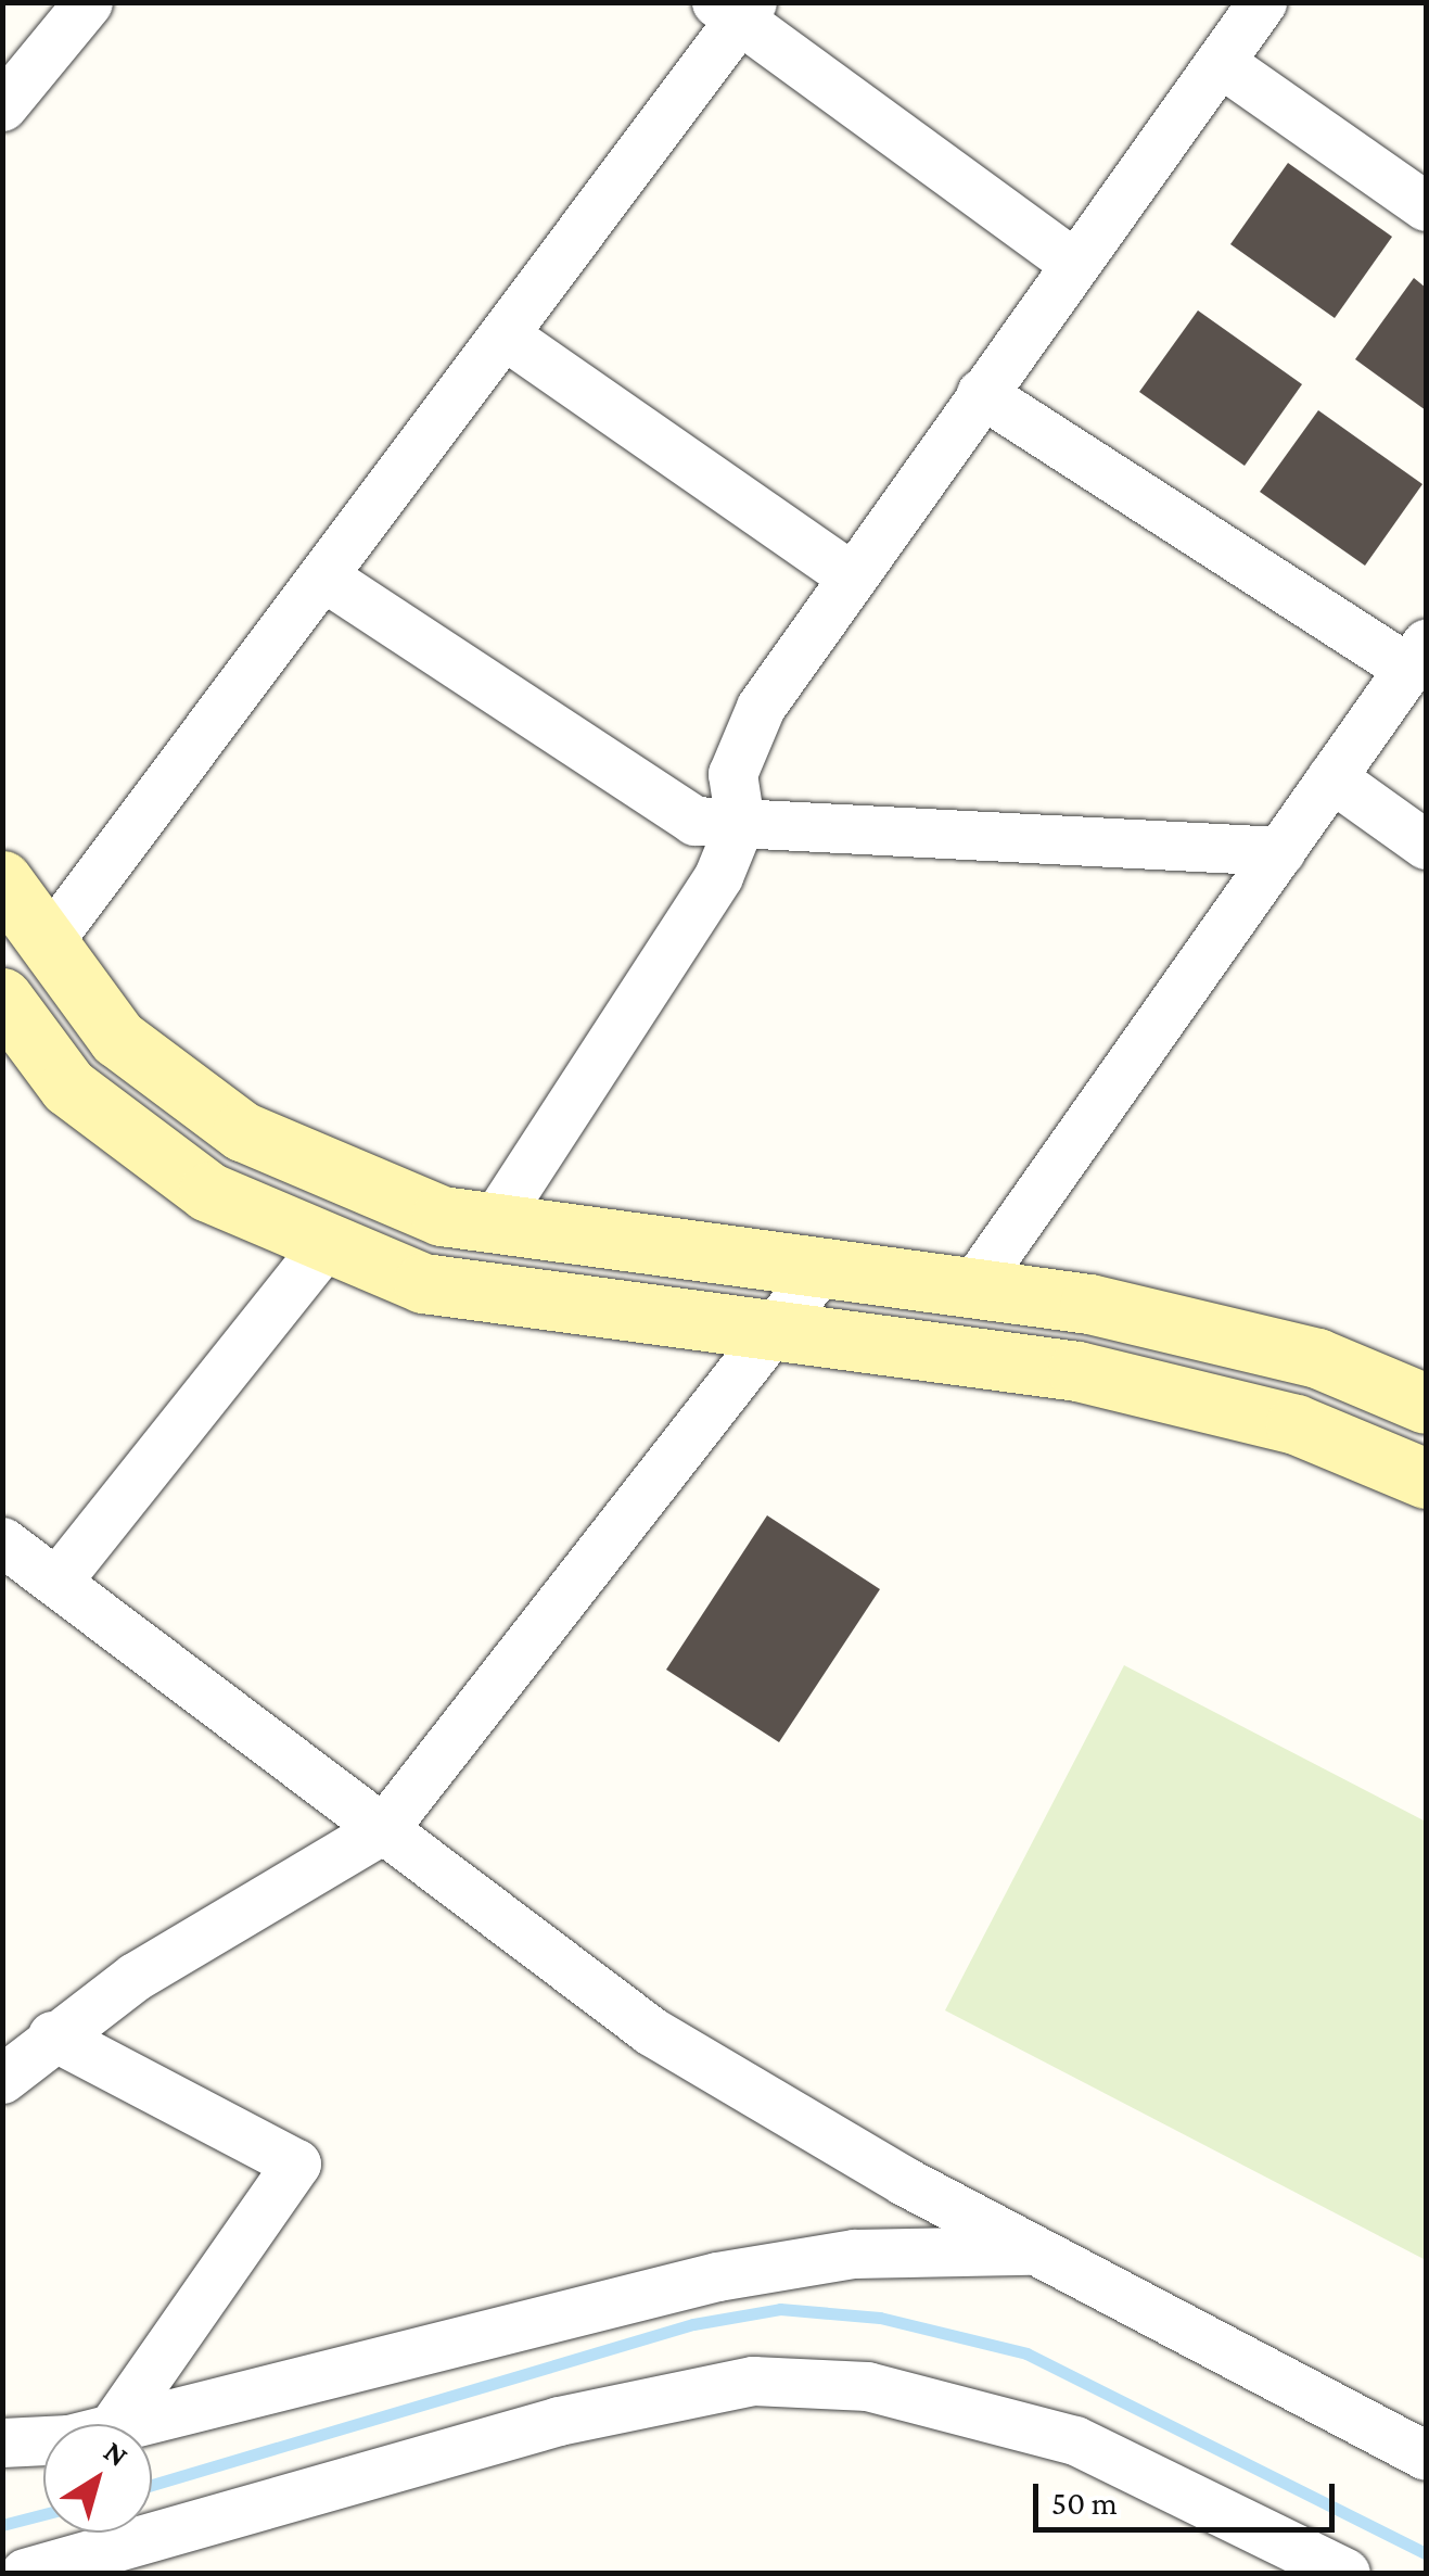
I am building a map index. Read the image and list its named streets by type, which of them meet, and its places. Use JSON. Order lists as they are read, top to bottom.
{
  "scale_bar": "50 m",
  "north": "top right"
}
